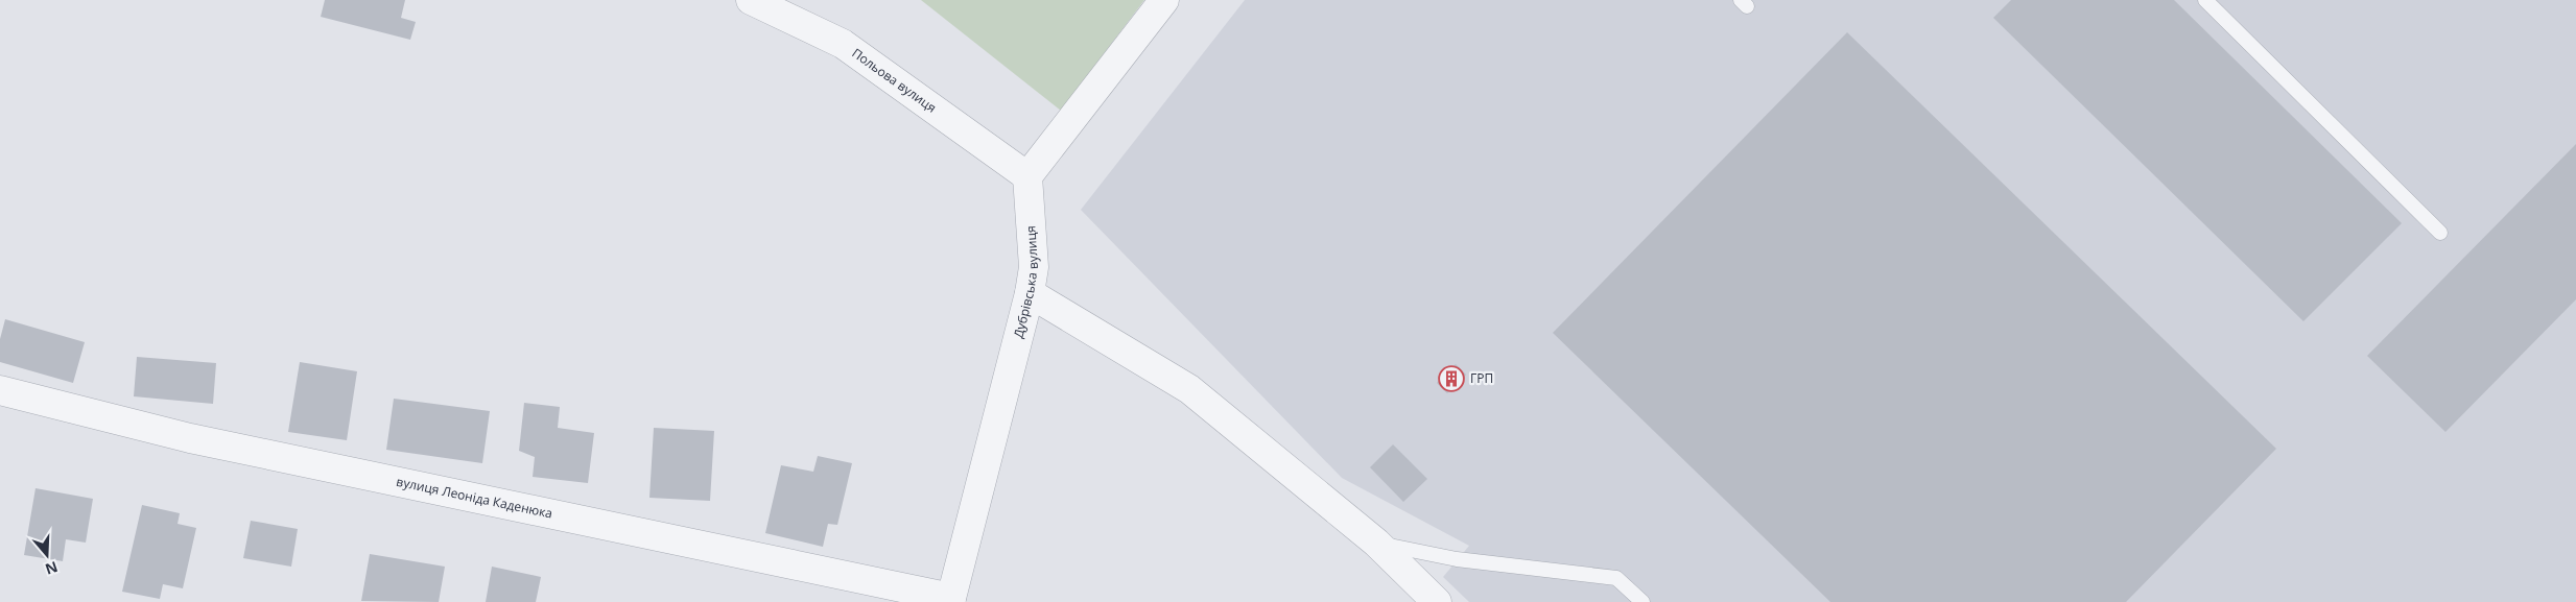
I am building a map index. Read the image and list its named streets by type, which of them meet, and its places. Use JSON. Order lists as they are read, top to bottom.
{
  "streets": {
    "street": ["Польова вулиця", "Дубрівська вулиця", "вулиця Леоніда Каденюка"]
  },
  "crossings": [
    ["Польова вулиця", "Дубрівська вулиця"],
    ["Дубрівська вулиця", "вулиця Леоніда Каденюка"]
  ],
  "places": {
    "building": ["ГРП"]
  },
  "north": "bottom"
}
